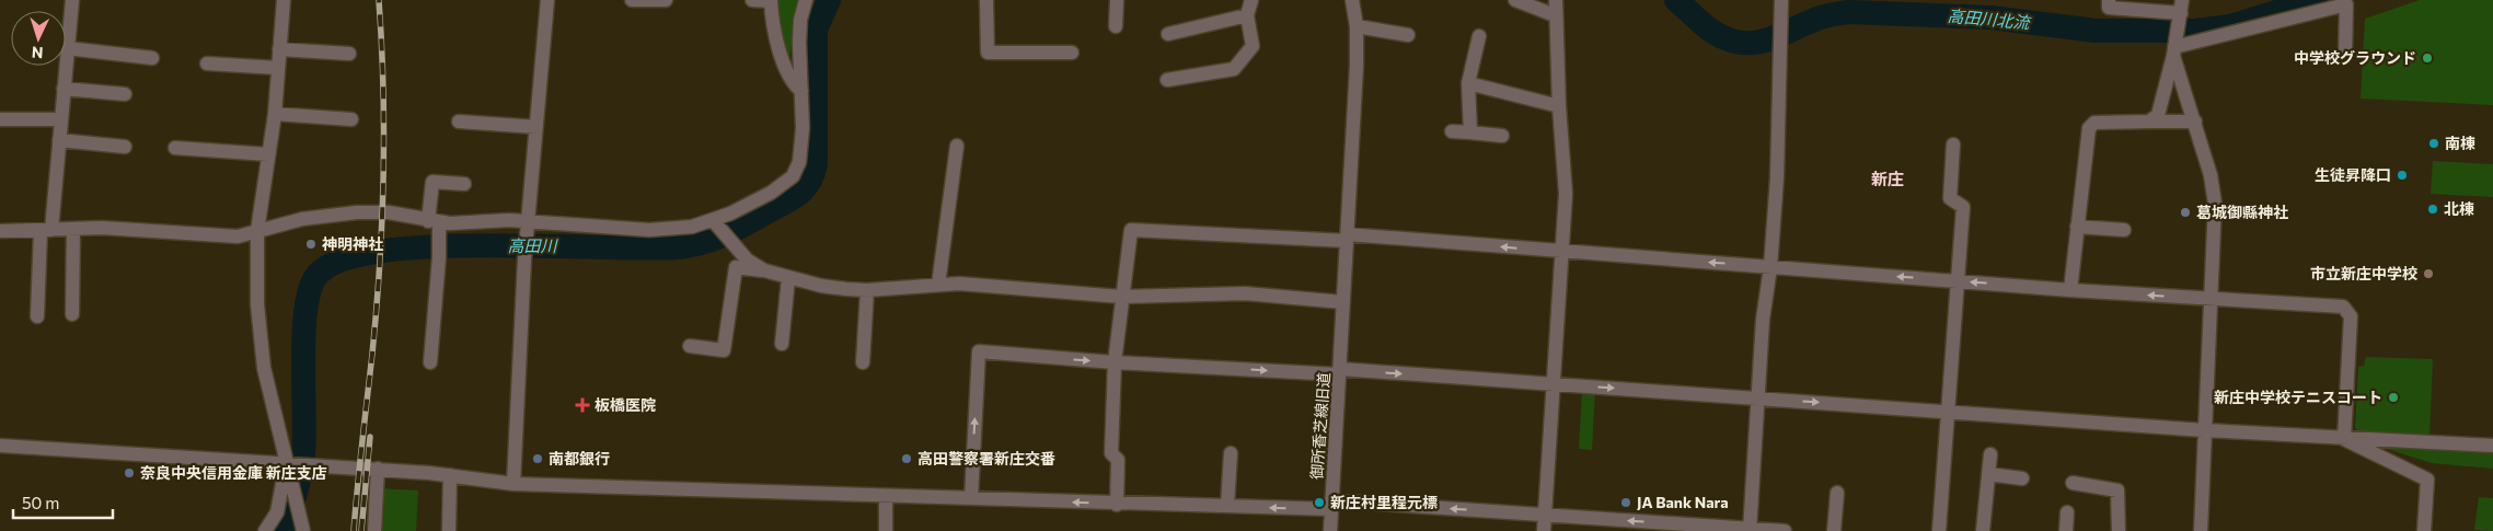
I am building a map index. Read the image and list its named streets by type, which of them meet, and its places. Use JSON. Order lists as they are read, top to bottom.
{
  "streets": {
    "street": ["御所香芝線旧道"]
  },
  "one_way": ["御所香芝線旧道"],
  "districts": ["新庄"],
  "water": ["高田川北流", "高田川"],
  "places": {
    "other": [
      "中学校グラウンド",
      "南棟",
      "生徒昇降口",
      "北棟",
      "葛城御縣神社",
      "神明神社",
      "市立新庄中学校",
      "新庄中学校テニスコート",
      "南都銀行",
      "高田警察署新庄交番",
      "奈良中央信用金庫 新庄支店",
      "新庄村里程元標",
      "JA Bank Nara"
    ],
    "health": ["板橋医院"]
  },
  "scale_bar": "50 m",
  "north": "bottom"
}
